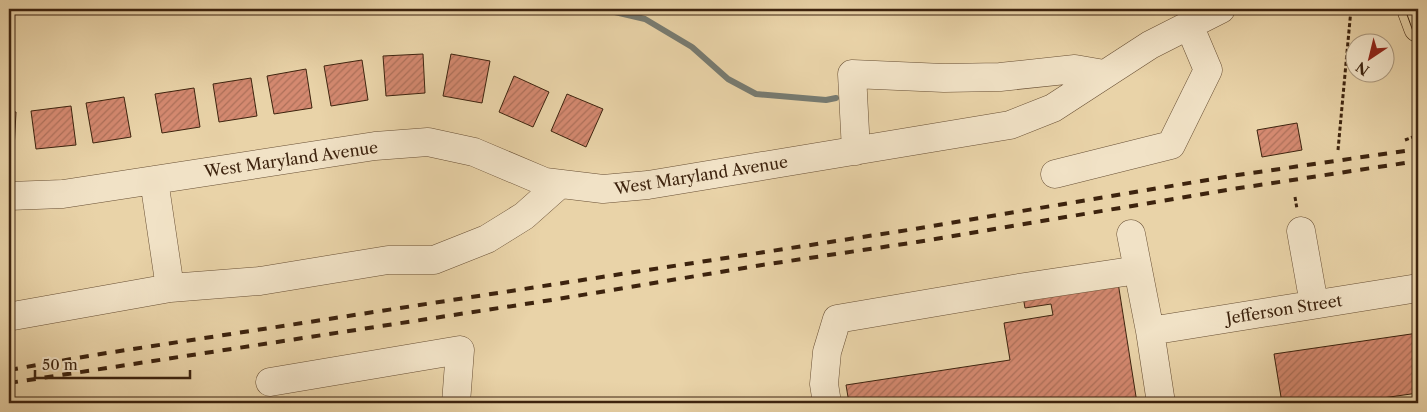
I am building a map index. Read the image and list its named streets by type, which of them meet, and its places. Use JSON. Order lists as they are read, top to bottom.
{
  "streets": {
    "street": ["West Maryland Avenue", "Jefferson Street"]
  },
  "scale_bar": "50 m",
  "north": "bottom left"
}
